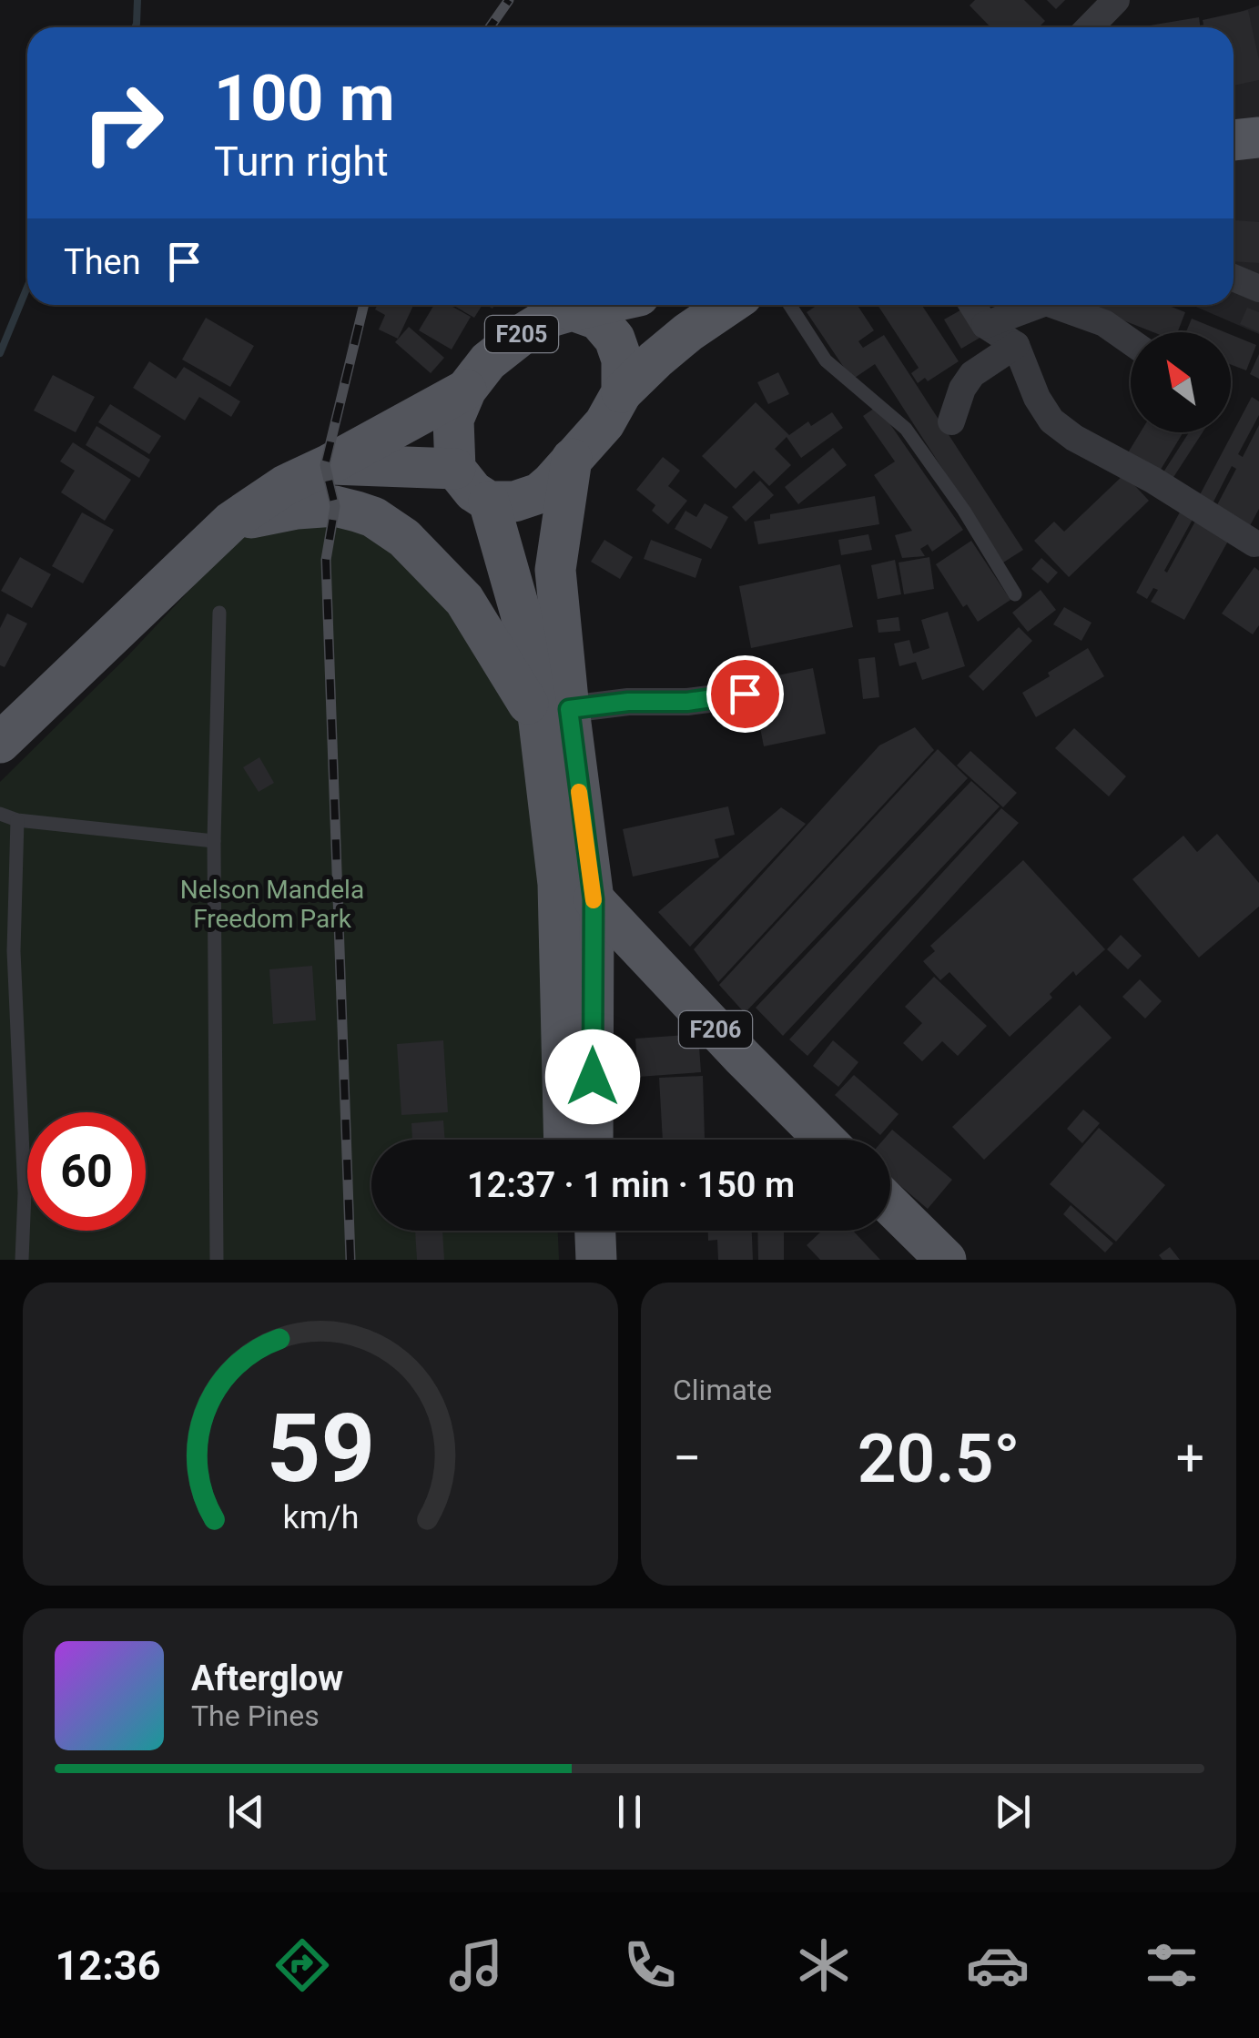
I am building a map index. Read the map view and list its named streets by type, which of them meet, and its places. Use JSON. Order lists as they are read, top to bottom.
{
  "streets": {
    "main road": ["F205", "F206"]
  },
  "parks": ["Nelson Mandela Freedom Park"],
  "north": "top left",
  "page": {
    "turn": ["100 m", "Turn right"],
    "then": "Then",
    "limit": "60",
    "trip": "12:37 · 1 min · 150 m",
    "tile": "Climate",
    "heat": ["−", "20.5°", "+"],
    "song": ["Afterglow", "The Pines"],
    "tabs": "12:36",
    "gauge": ["59", "km/h"]
  }
}
